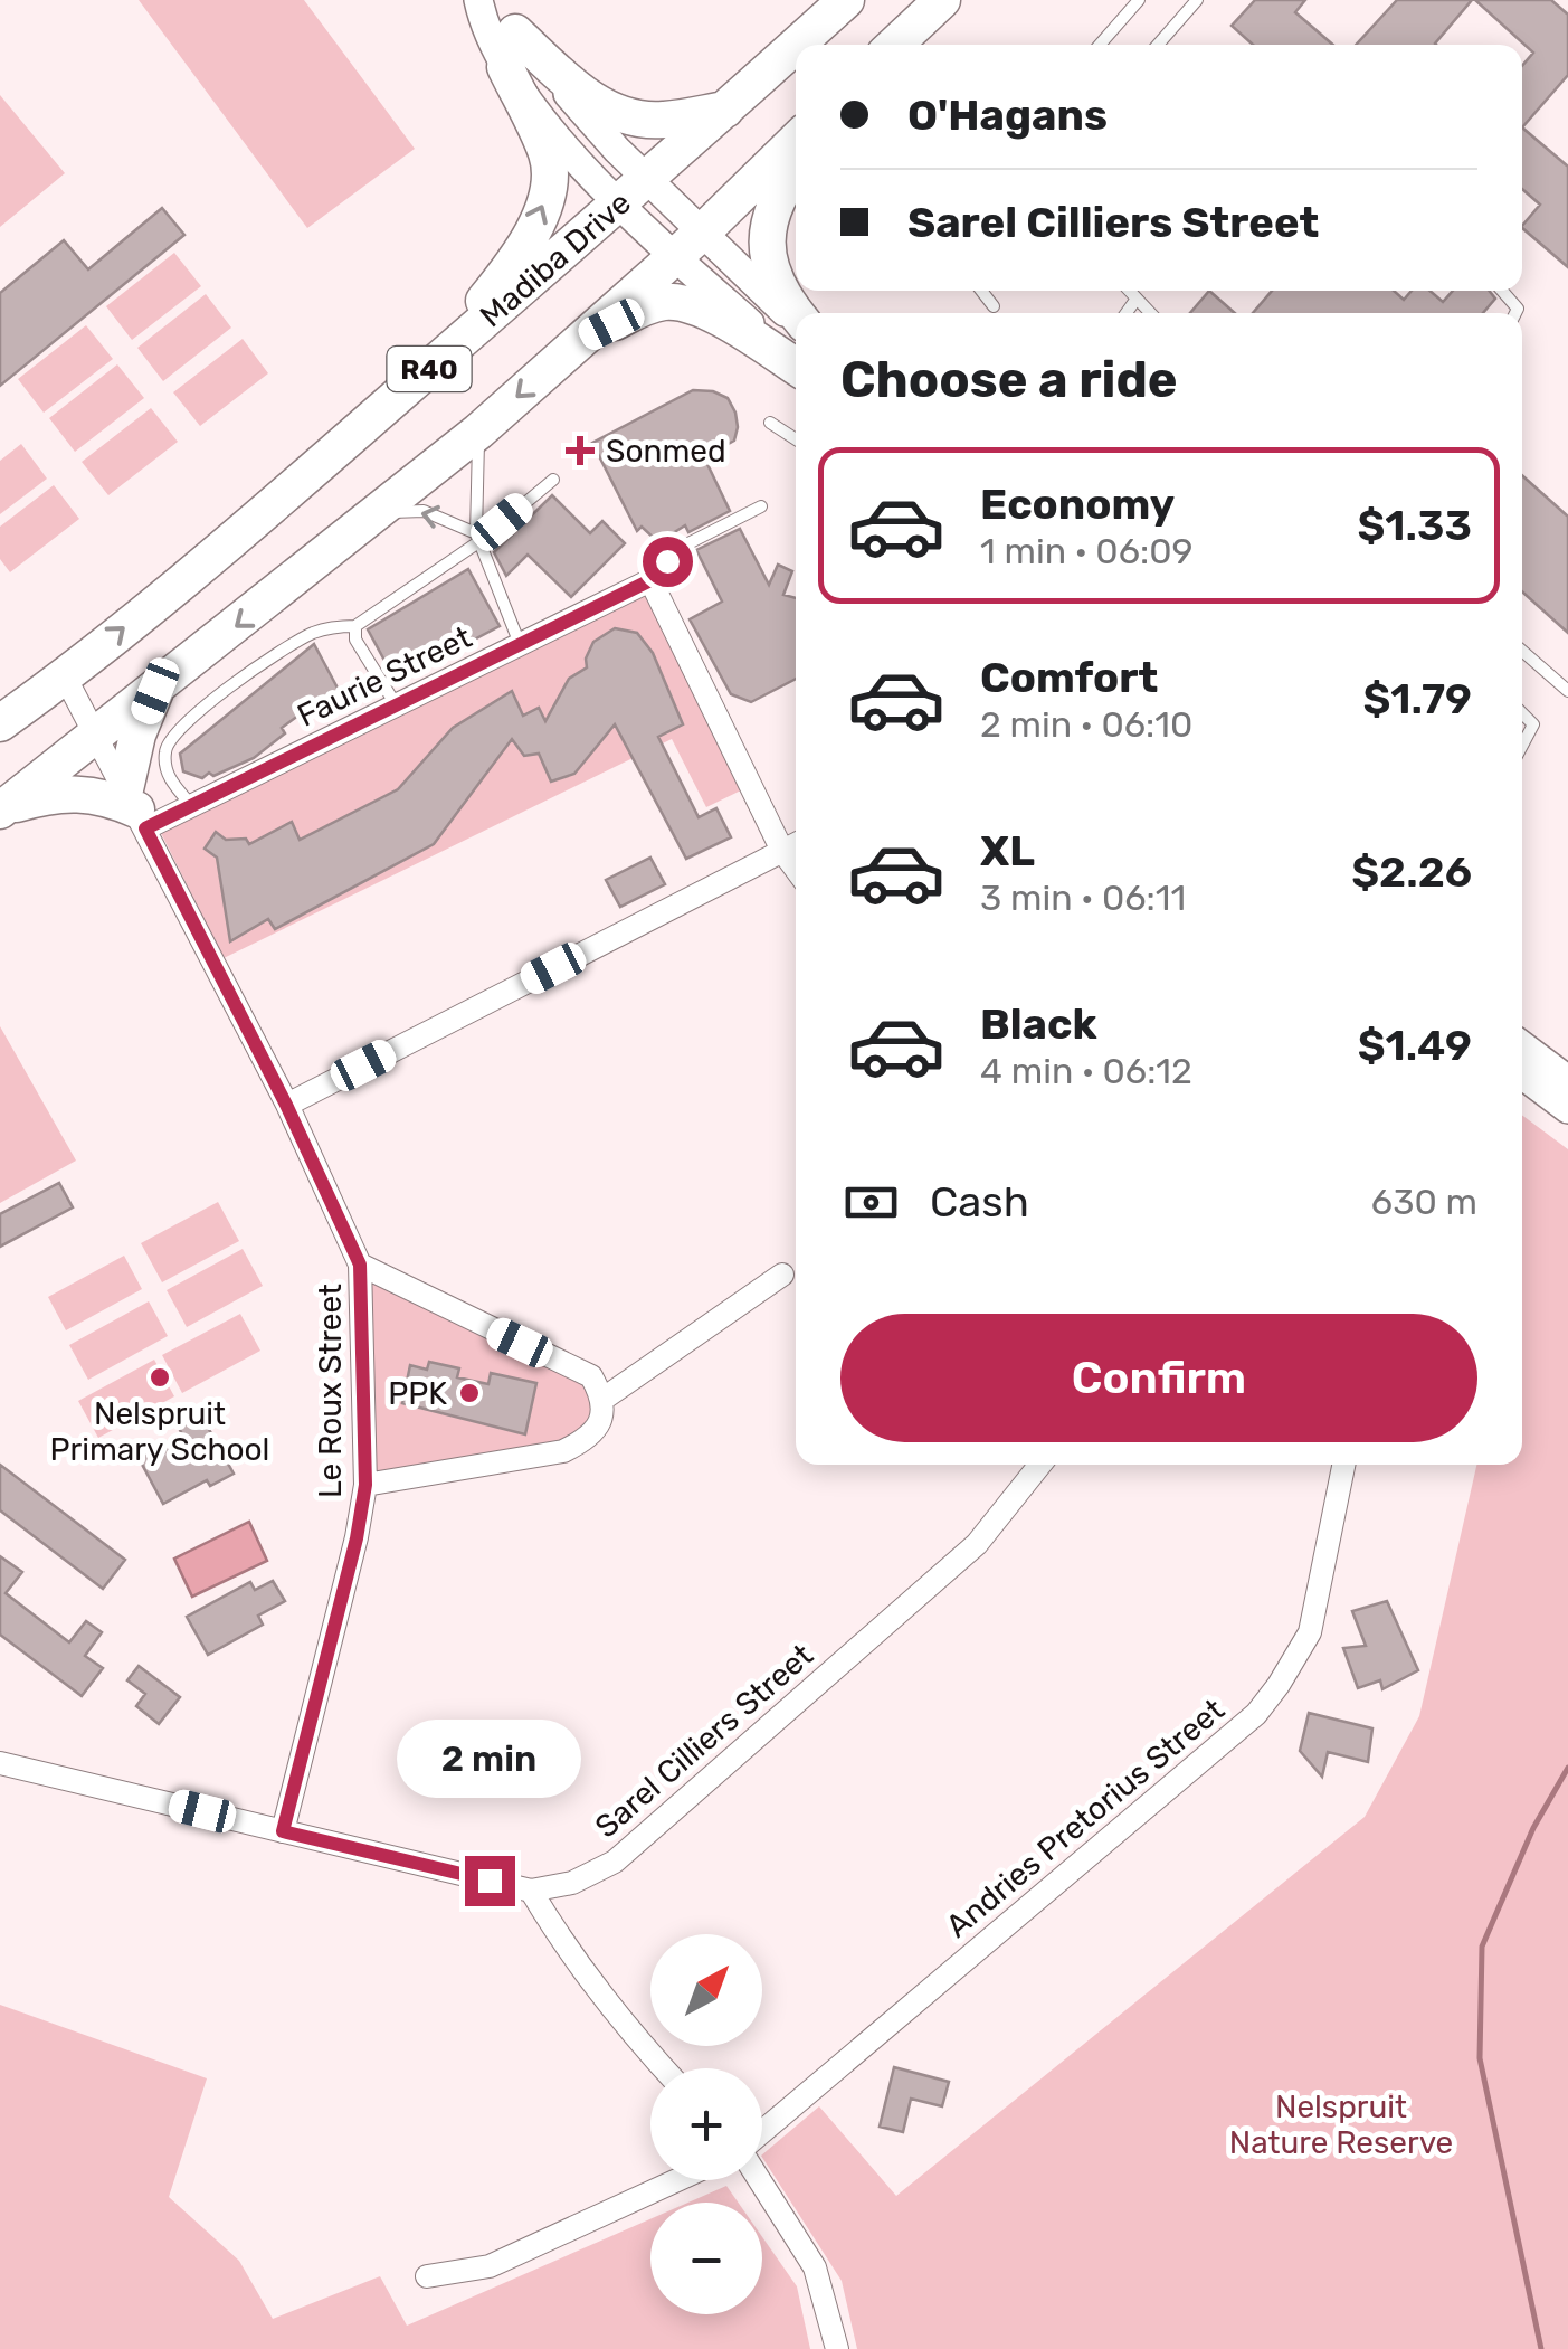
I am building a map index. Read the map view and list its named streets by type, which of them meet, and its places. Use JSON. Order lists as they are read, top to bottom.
{
  "streets": {
    "main road": ["Madiba Drive", "R40"],
    "street": [
      "Faurie Street",
      "Le Roux Street",
      "Sarel Cilliers Street",
      "Andries Pretorius Street"
    ]
  },
  "crossings": [
    ["Madiba Drive", "Le Roux Street"],
    ["R40", "Le Roux Street"],
    ["Faurie Street", "Le Roux Street"],
    ["Le Roux Street", "Sarel Cilliers Street"]
  ],
  "parks": ["Nelspruit Nature Reserve"],
  "places": {
    "health": ["Sonmed"],
    "other": ["Nelspruit Primary School", "PPK"]
  },
  "north": "top right",
  "page": {
    "banner": ["O'Hagans", "Sarel Cilliers Street"],
    "heading": "Choose a ride",
    "list": [
      {
        "name": "Economy",
        "note": "1 min · 06:09",
        "value": "$1.33"
      },
      {
        "name": "Comfort",
        "note": "2 min · 06:10",
        "value": "$1.79"
      },
      {
        "name": "XL",
        "note": "3 min · 06:11",
        "value": "$2.26"
      },
      {
        "name": "Black",
        "note": "4 min · 06:12",
        "value": "$1.49"
      }
    ],
    "pay": ["Cash", "630 m"],
    "buttons": "Confirm",
    "bubble": "2 min",
    "map_buttons": ["+", "−"]
  }
}
